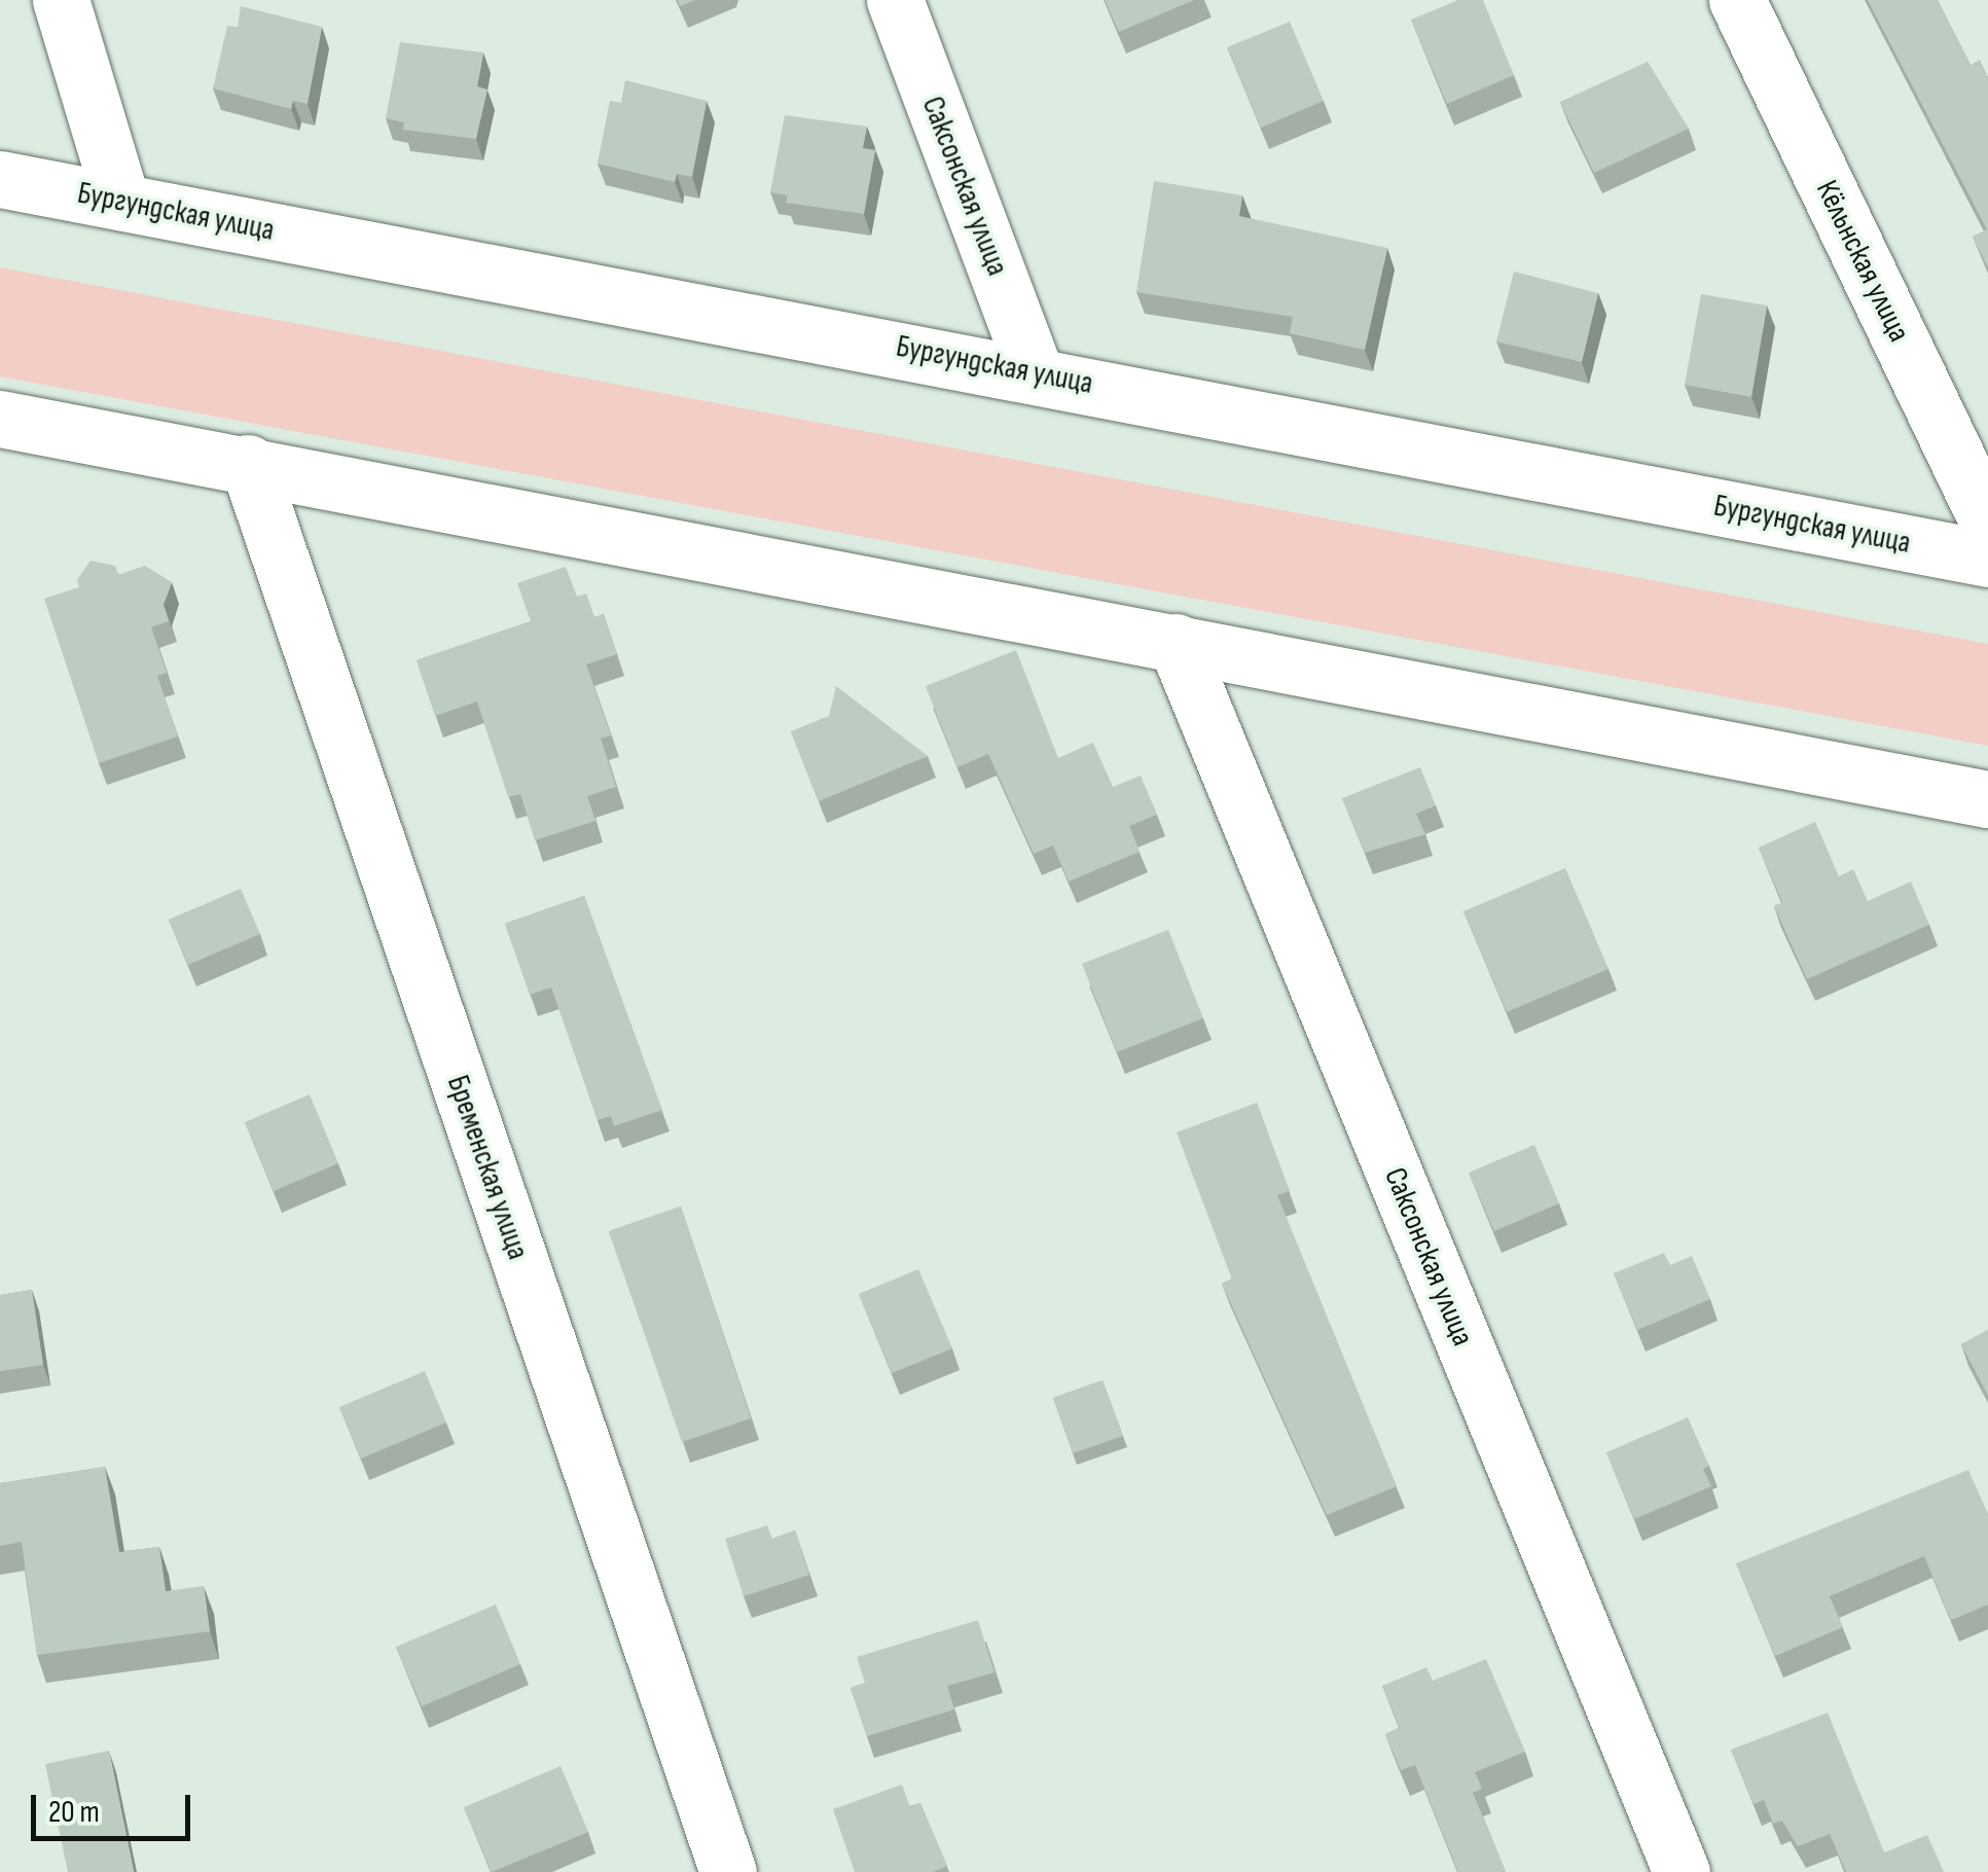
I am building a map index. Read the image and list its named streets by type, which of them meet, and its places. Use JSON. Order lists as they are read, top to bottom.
{
  "streets": {
    "street": [
      "Саксонская улица",
      "Бургундская улица",
      "Кёльнская улица",
      "Бременская улица"
    ]
  },
  "crossings": [
    ["Саксонская улица", "Бургундская улица"]
  ],
  "scale_bar": "20 m"
}
